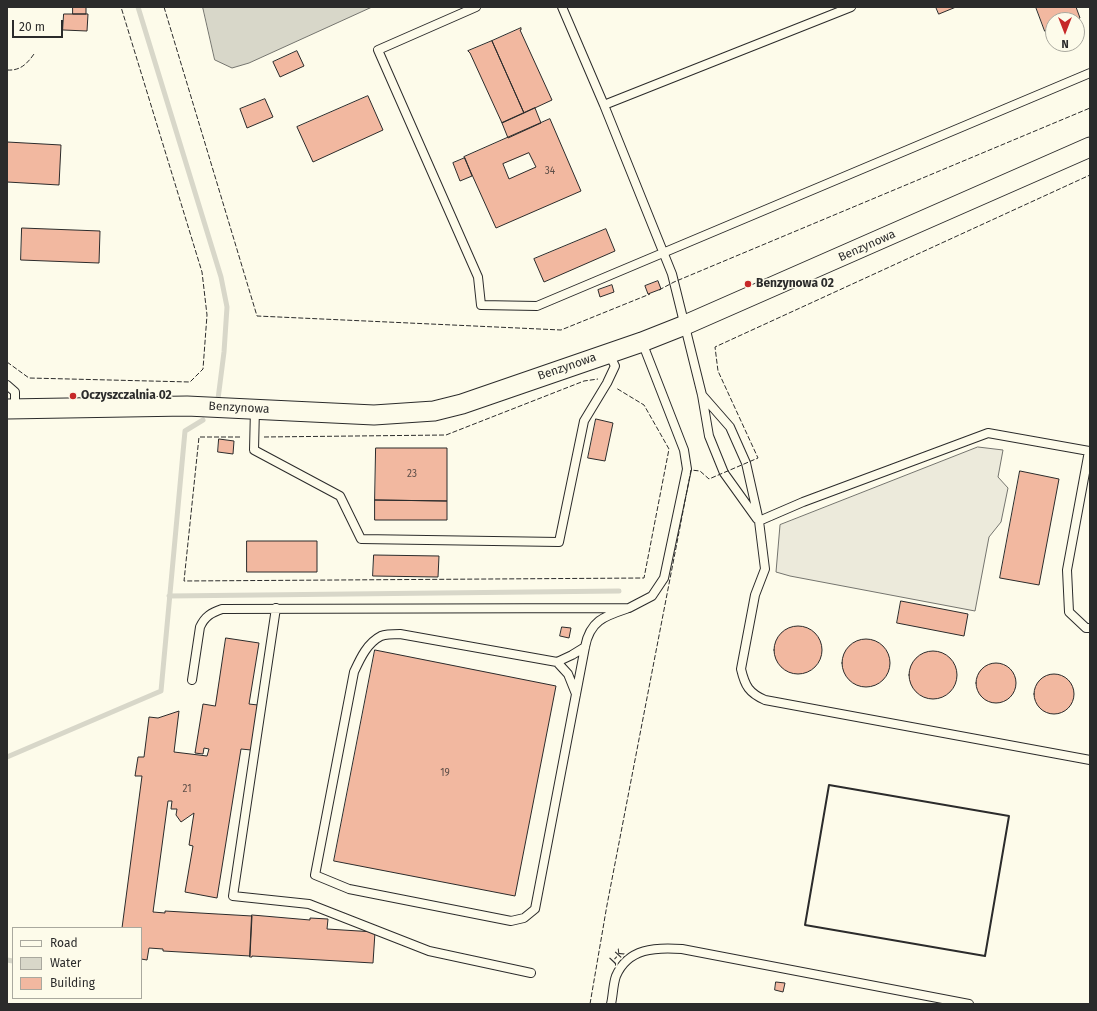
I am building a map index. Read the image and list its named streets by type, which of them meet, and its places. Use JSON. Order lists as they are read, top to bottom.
{
  "streets": {
    "street": ["Benzynowa"],
    "lane": ["J-K"]
  },
  "places": ["Benzynowa 02", "Oczyszczalnia 02"],
  "house_numbers": [
    "34",
    "23",
    "19",
    "21"
  ],
  "legend": ["Road", "Water", "Building"],
  "scale_bar": "20 m",
  "north": "bottom"
}
